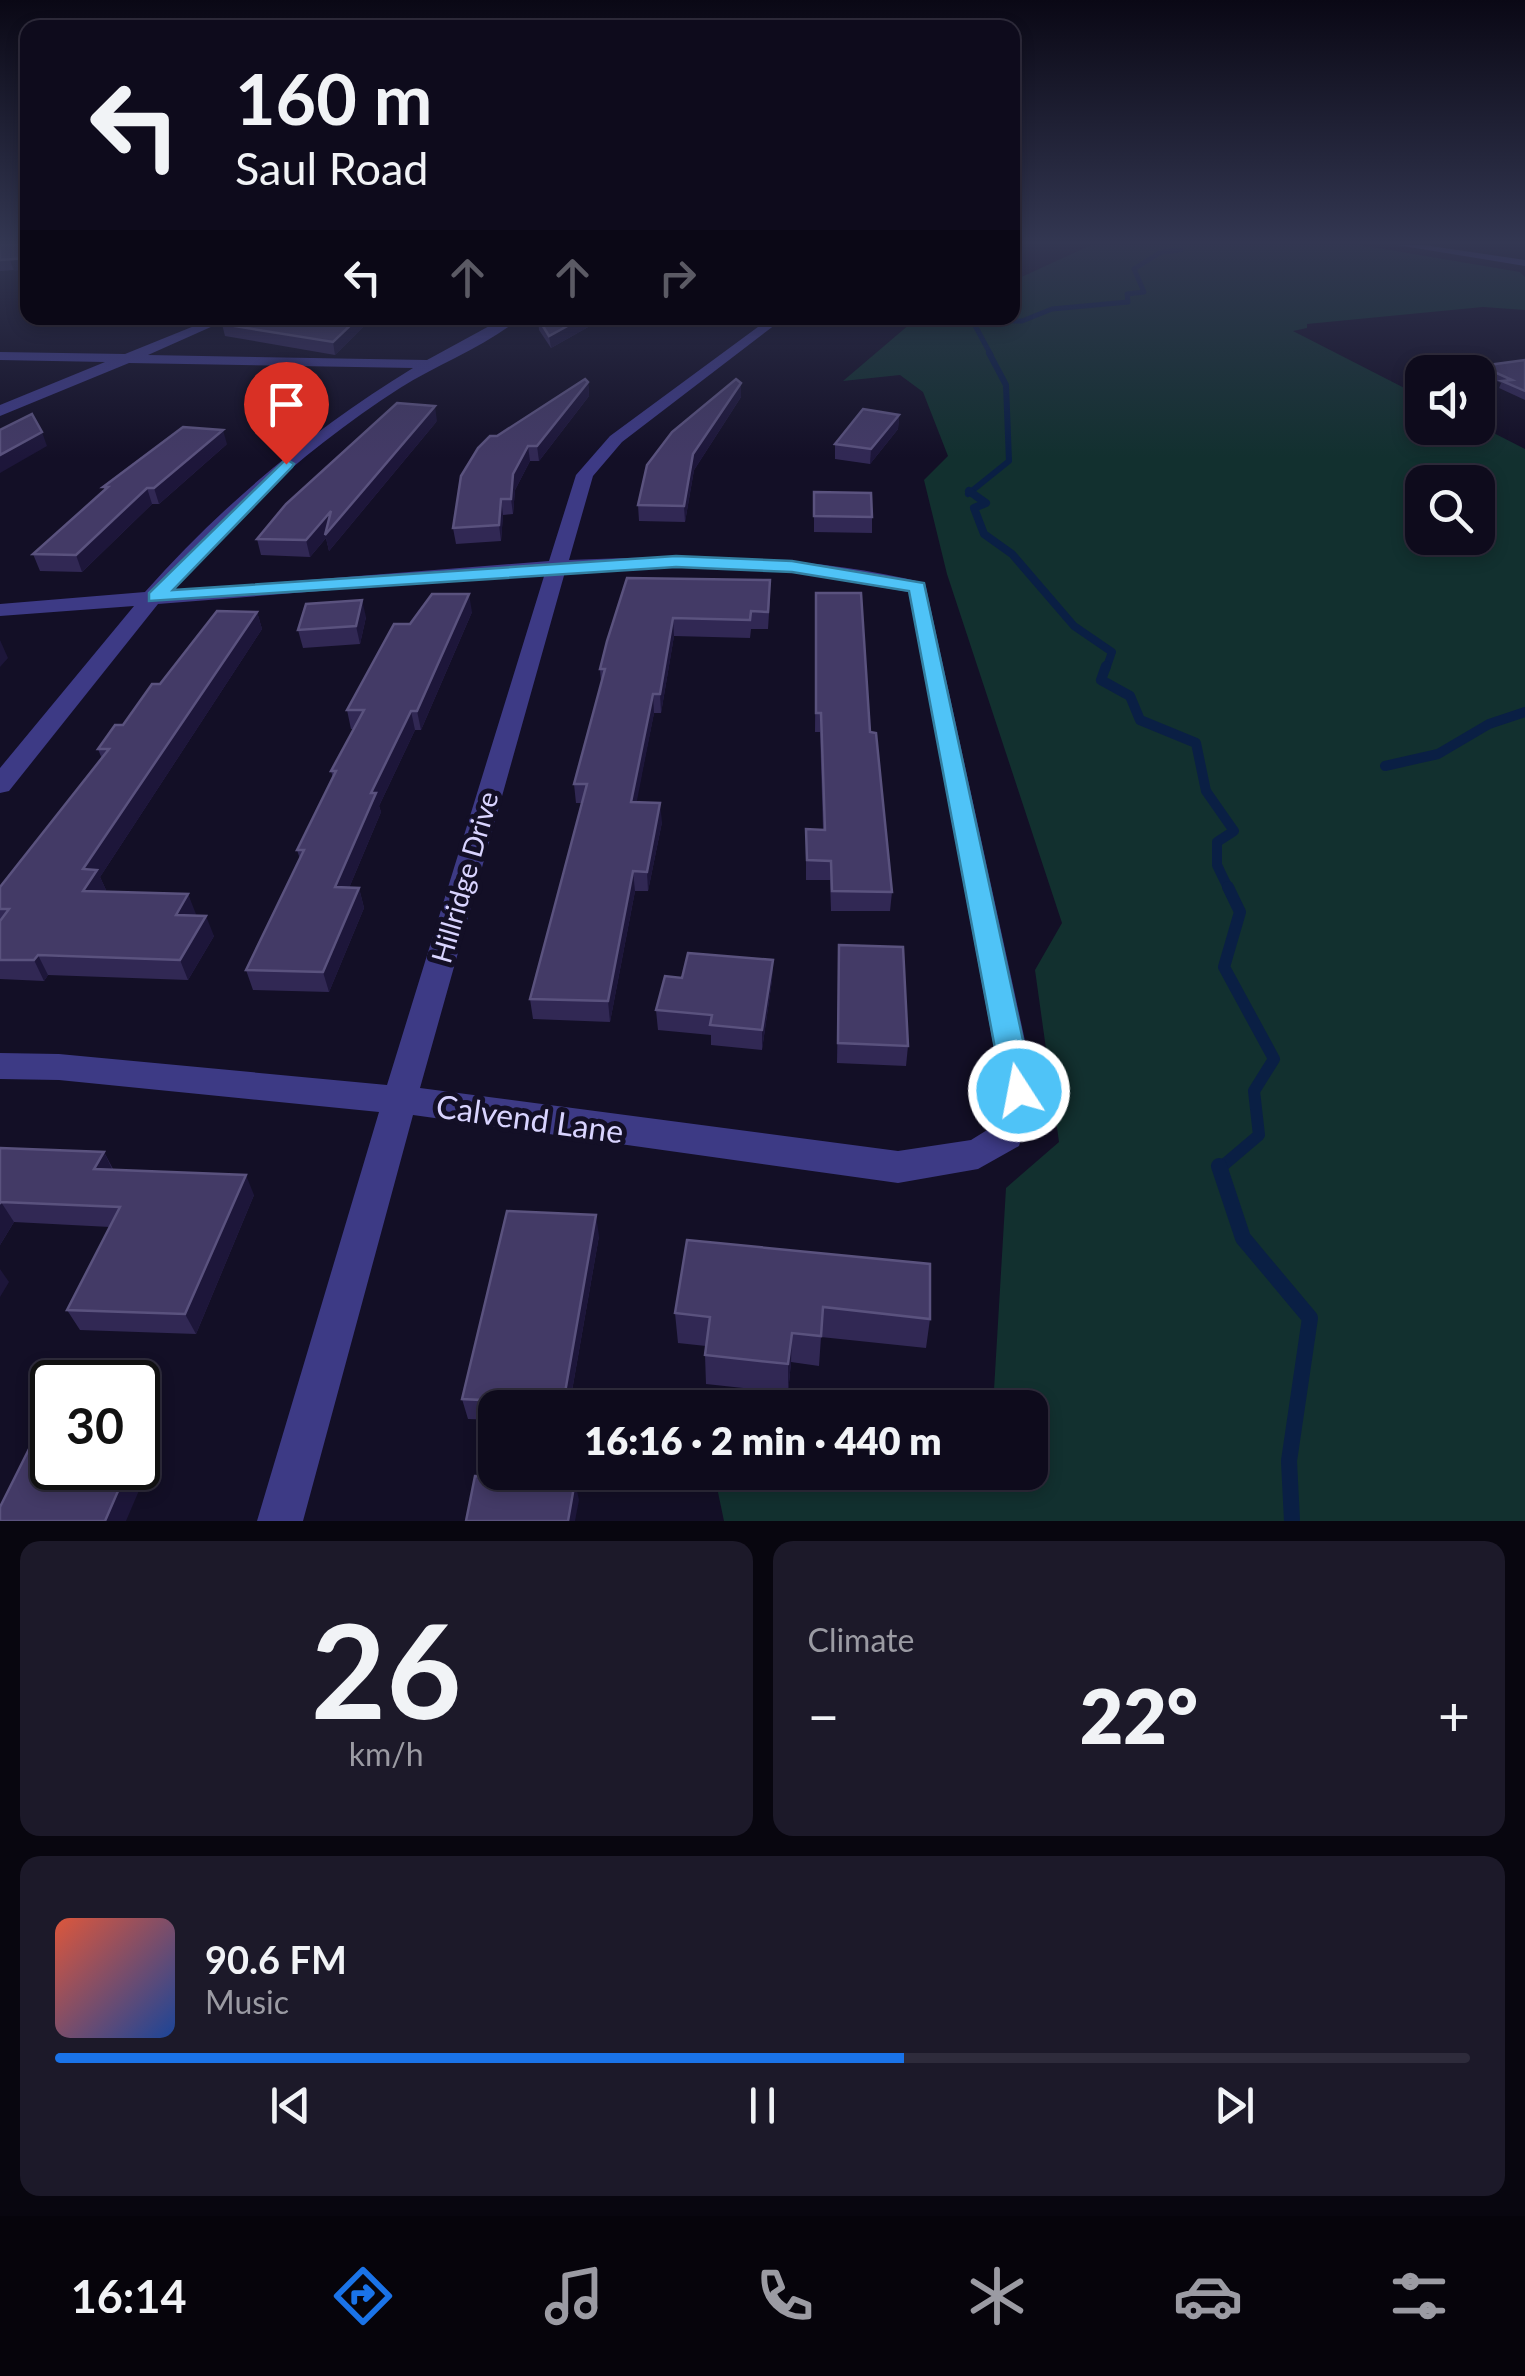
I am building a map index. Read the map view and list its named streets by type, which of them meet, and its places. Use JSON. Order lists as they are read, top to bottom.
{
  "streets": {
    "street": ["Hillridge Drive", "Calvend Lane"]
  },
  "crossings": [
    ["Hillridge Drive", "Calvend Lane"]
  ],
  "page": {
    "turn": ["160 m", "Saul Road"],
    "limit": "30",
    "trip": "16:16 · 2 min · 440 m",
    "tile": [
      ["26", "km/h"],
      "Climate"
    ],
    "heat": ["−", "22°", "+"],
    "song": ["90.6 FM", "Music"],
    "tabs": "16:14"
  }
}
